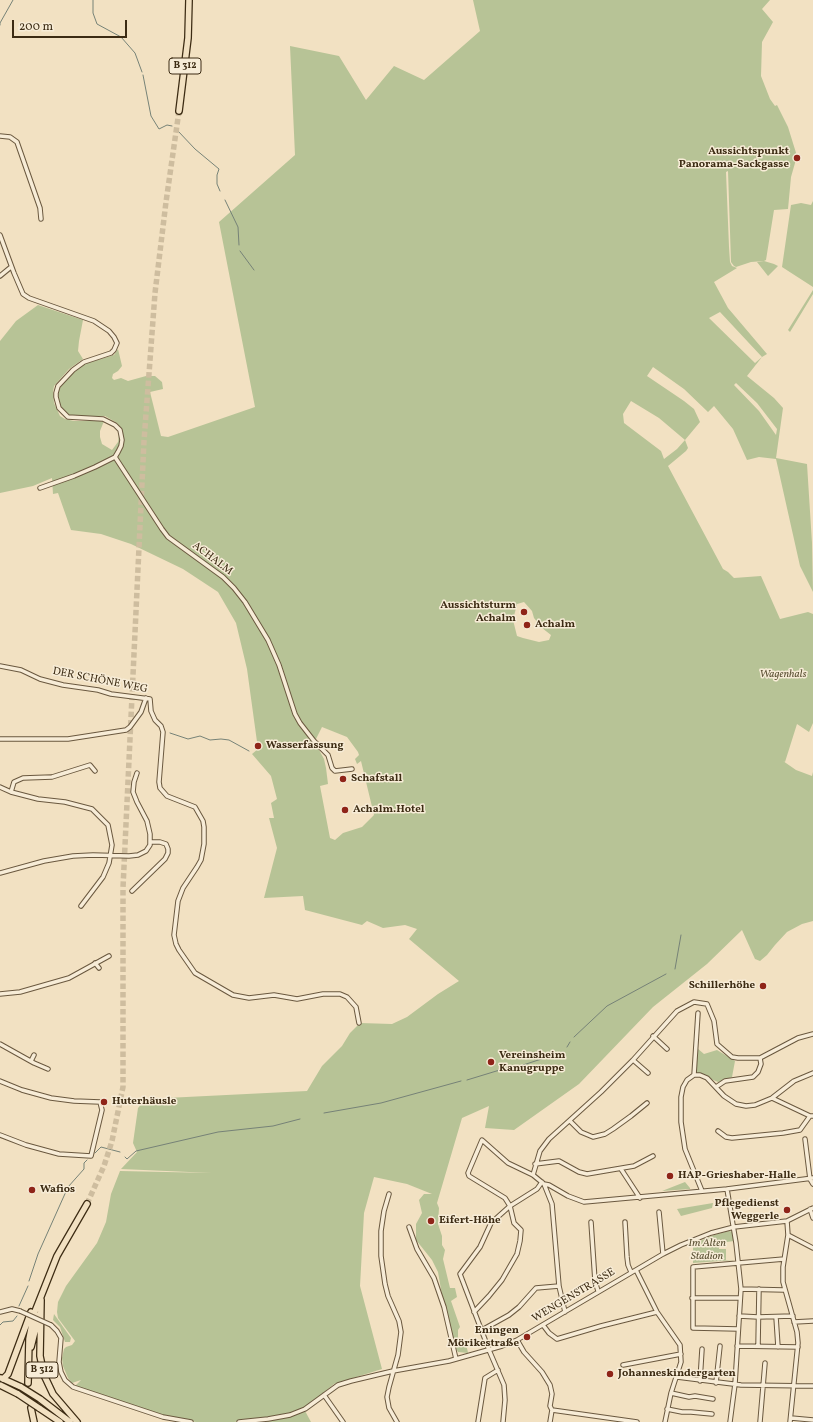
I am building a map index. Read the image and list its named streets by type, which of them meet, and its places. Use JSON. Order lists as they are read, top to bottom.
{
  "streets": {
    "main road": ["B 312"],
    "street": ["ACHALM", "DER SCHÖNE WEG", "WENGENSTRASSE"]
  },
  "parks": ["Wagenhals", "Im Alten Stadion"],
  "places": [
    "Aussichtspunkt Panorama-Sackgasse",
    "Aussichtsturm Achalm",
    "Achalm",
    "Wasserfassung",
    "Schafstall",
    "Achalm.Hotel",
    "Schillerhöhe",
    "Vereinsheim Kanugruppe",
    "Huterhäusle",
    "HAP-Grieshaber-Halle",
    "Wafios",
    "Pflegedienst Weggerle",
    "Eifert-Höhe",
    "Eningen Mörikestraße",
    "Johanneskindergarten"
  ],
  "scale_bar": "200 m"
}
